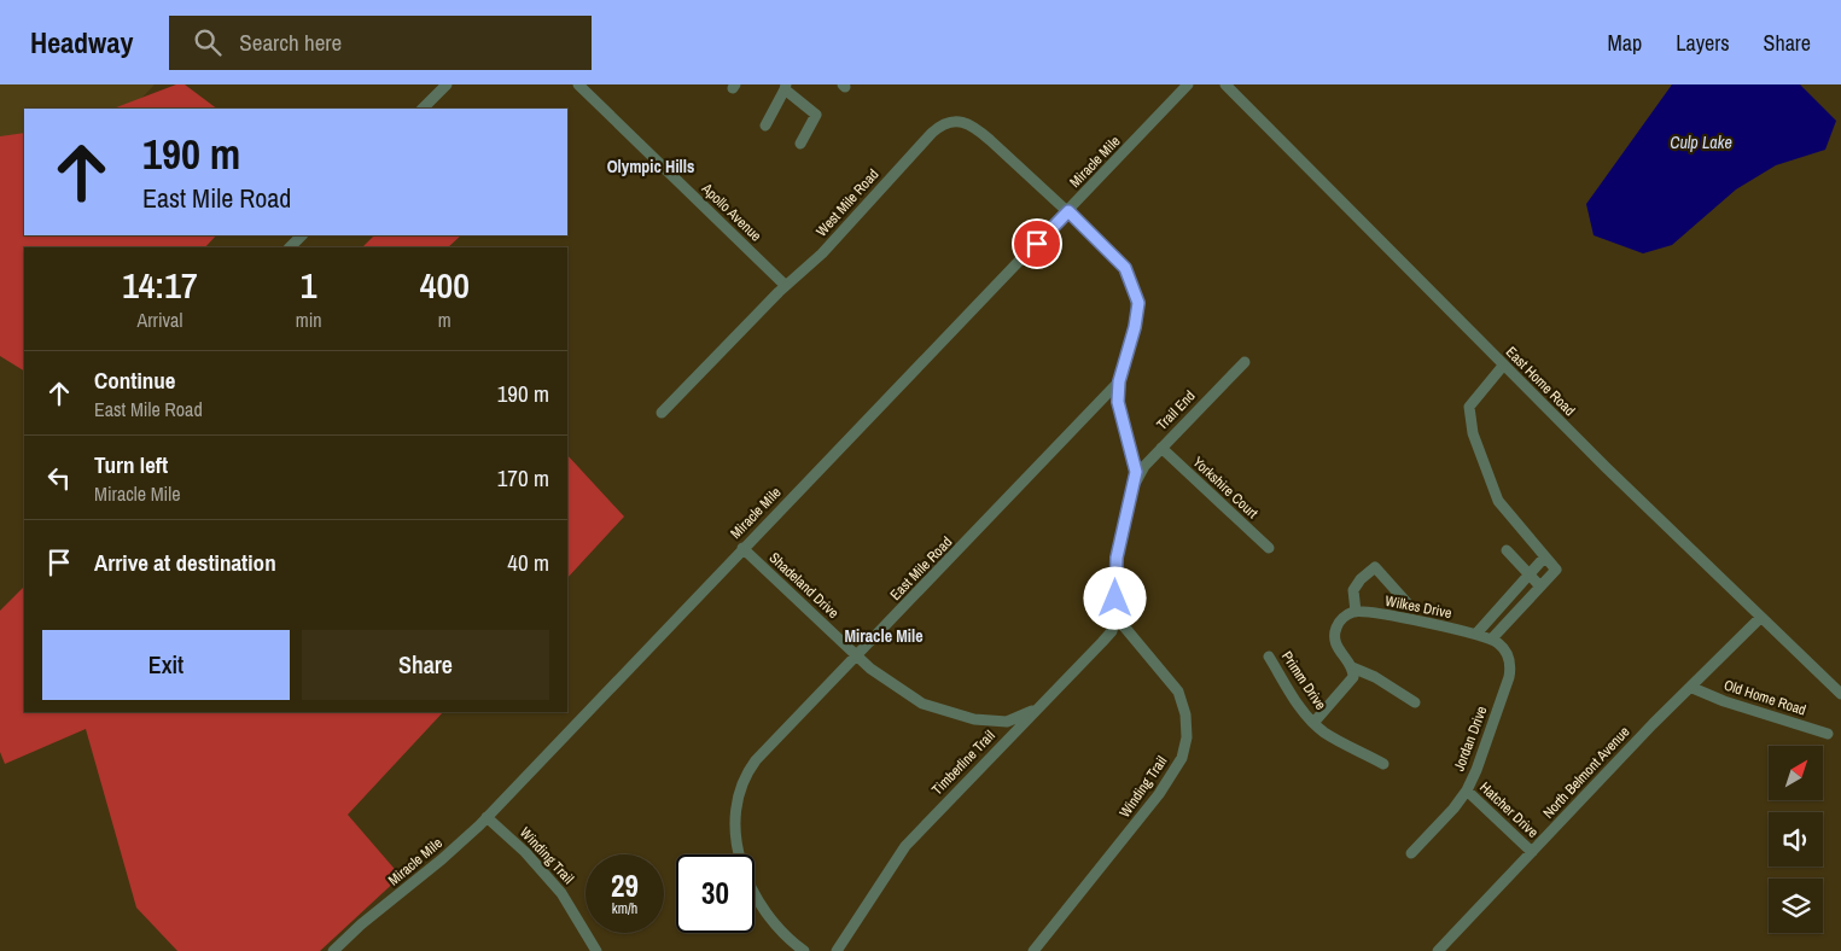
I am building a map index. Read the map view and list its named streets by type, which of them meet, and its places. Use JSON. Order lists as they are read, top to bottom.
{
  "streets": {
    "street": [
      "Miracle Mile",
      "West Mile Road",
      "Apollo Avenue",
      "East Home Road",
      "Trail End",
      "Yorkshire Court",
      "East Mile Road",
      "Shadeland Drive",
      "Wilkes Drive",
      "Primm Drive",
      "Old Home Road",
      "Jordan Drive",
      "Timberline Trail",
      "North Belmont Avenue",
      "Winding Trail",
      "Hatcher Drive"
    ]
  },
  "crossings": [
    ["Miracle Mile", "West Mile Road"],
    ["Miracle Mile", "East Mile Road"],
    ["Miracle Mile", "Shadeland Drive"],
    ["Miracle Mile", "Winding Trail"],
    ["West Mile Road", "Apollo Avenue"],
    ["West Mile Road", "East Mile Road"],
    ["East Home Road", "North Belmont Avenue"],
    ["Trail End", "Yorkshire Court"],
    ["Trail End", "Winding Trail"],
    ["East Mile Road", "Shadeland Drive"],
    ["East Mile Road", "Winding Trail"],
    ["Shadeland Drive", "Timberline Trail"],
    ["Old Home Road", "North Belmont Avenue"],
    ["Jordan Drive", "Hatcher Drive"],
    ["Timberline Trail", "Winding Trail"],
    ["North Belmont Avenue", "Hatcher Drive"]
  ],
  "districts": ["Olympic Hills", "Miracle Mile"],
  "water": ["Culp Lake"],
  "north": "top right",
  "page": {
    "header": "Headway",
    "search": "Search here",
    "nav": ["Map", "Layers", "Share"],
    "turn": ["190 m", "East Mile Road"],
    "eta": [
      "14:17",
      "Arrival",
      "1",
      "min",
      "400",
      "m"
    ],
    "list": [
      {
        "name": "Continue",
        "note": "East Mile Road",
        "value": "190 m"
      },
      {
        "name": "Turn left",
        "note": "Miracle Mile",
        "value": "170 m"
      },
      {
        "name": "Arrive at destination",
        "value": "40 m"
      }
    ],
    "buttons": ["Exit", "Share"],
    "speed": "29 km/h",
    "limit": "30"
  }
}
